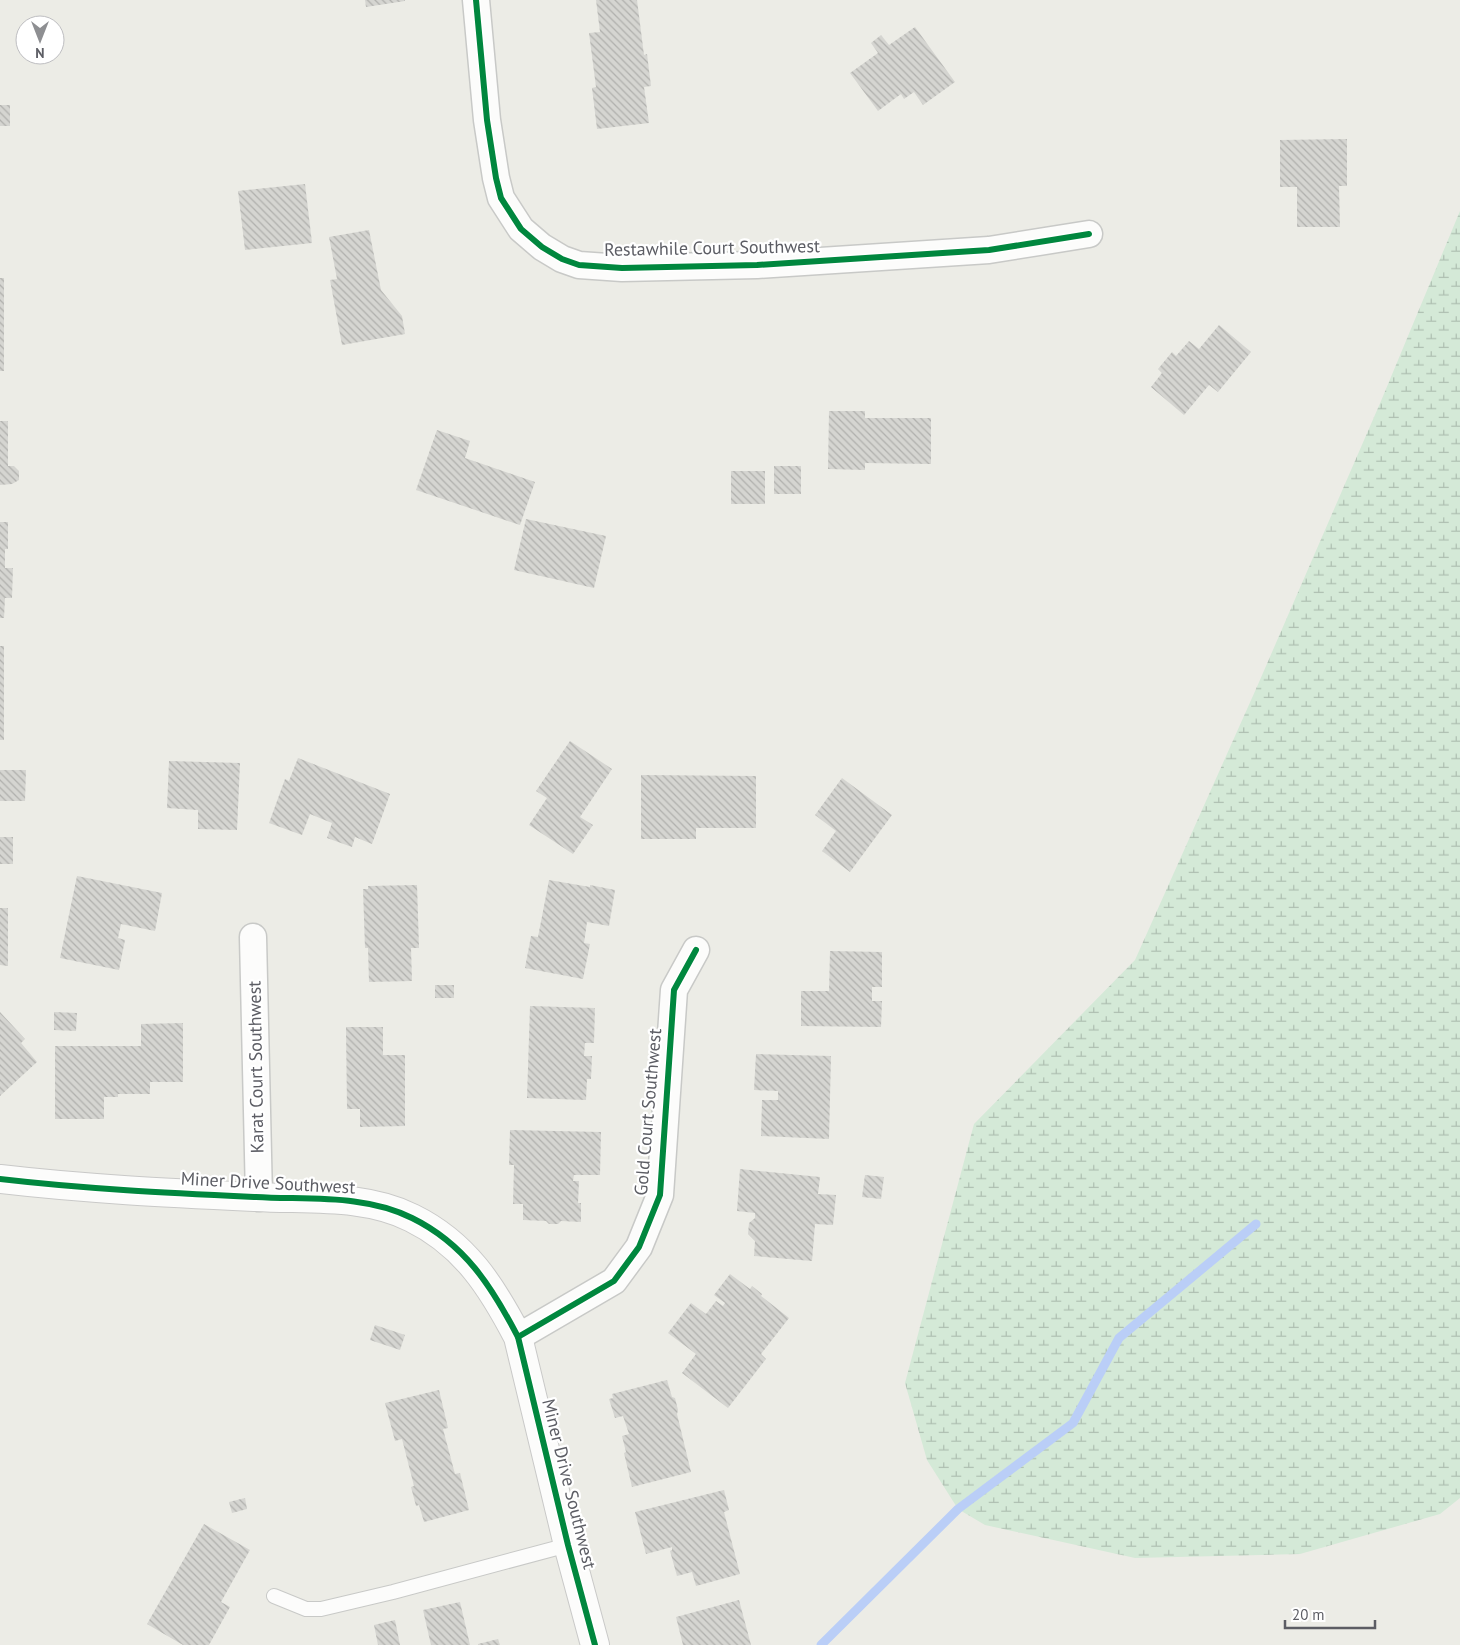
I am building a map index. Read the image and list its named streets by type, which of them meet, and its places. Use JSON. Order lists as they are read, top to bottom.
{
  "streets": {
    "street": [
      "Restawhile Court Southwest",
      "Karat Court Southwest",
      "Gold Court Southwest",
      "Miner Drive Southwest"
    ]
  },
  "crossings": [
    ["Karat Court Southwest", "Miner Drive Southwest"],
    ["Gold Court Southwest", "Miner Drive Southwest"]
  ],
  "scale_bar": "20 m",
  "north": "bottom"
}
